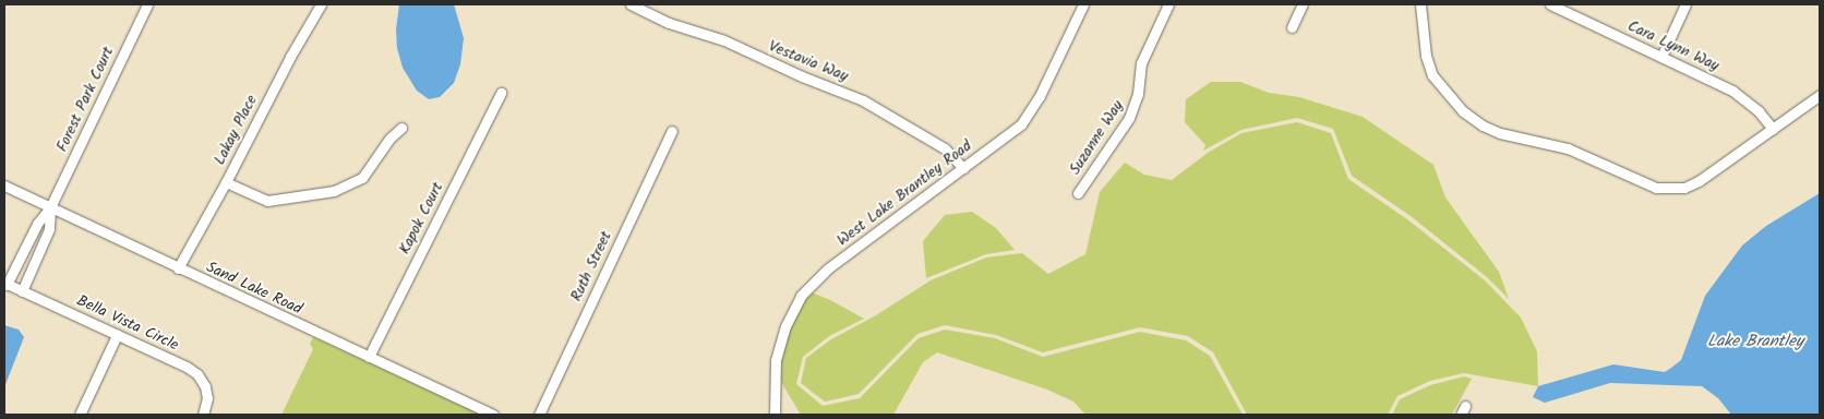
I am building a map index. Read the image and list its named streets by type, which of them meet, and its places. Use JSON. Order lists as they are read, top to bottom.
{
  "streets": {
    "street": [
      "Cara Lynn Way",
      "Vestavia Way",
      "Forest Park Court",
      "Lakay Place",
      "Suzanne Way",
      "West Lake Brantley Road",
      "Kapok Court",
      "Ruth Street",
      "Sand Lake Road",
      "Bella Vista Circle"
    ]
  },
  "crossings": [
    ["Vestavia Way", "West Lake Brantley Road"],
    ["Forest Park Court", "Sand Lake Road"],
    ["Lakay Place", "Sand Lake Road"],
    ["Kapok Court", "Sand Lake Road"]
  ],
  "water": ["Lake Brantley"]
}
